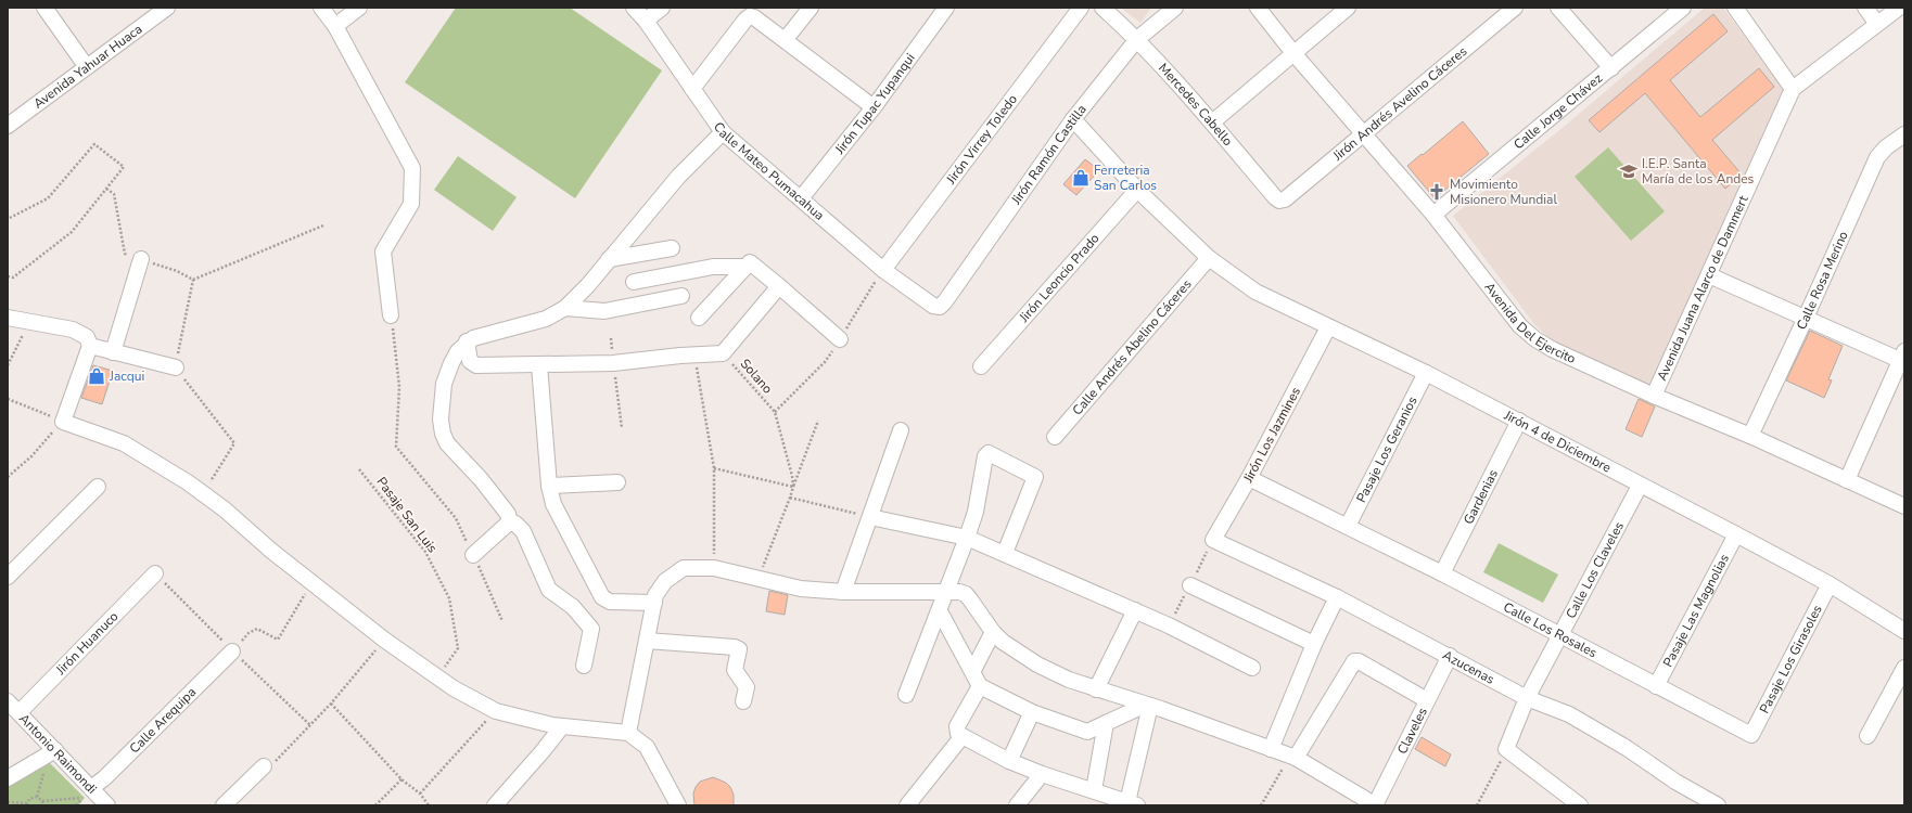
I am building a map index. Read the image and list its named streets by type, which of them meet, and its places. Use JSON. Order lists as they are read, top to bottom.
{
  "streets": {
    "street": [
      "Avenida Yahuar Huaca",
      "Jirón Tupac Yupanqui",
      "Mercedes Cabello",
      "Jirón Andrés Avelino Cáceres",
      "Calle Jorge Chávez",
      "Jirón Virrey Toledo",
      "Jirón Ramón Castilla",
      "Calle Mateo Pumacahua",
      "Jirón Leoncio Prado",
      "Calle Rosa Merino",
      "Avenida Juana Alarco de Dammert",
      "Avenida Del Ejercito",
      "Calle Andrés Abelino Cáceres",
      "Jirón Los Jazmines",
      "Jirón 4 de Diciembre",
      "Pasaje Los Geranios",
      "Gardenias",
      "Calle Los Claveles",
      "Pasaje Las Magnolias",
      "Calle Los Rosales",
      "Jirón Huanuco",
      "Pasaje Los Girasoles",
      "Azucenas",
      "Calle Arequipa",
      "Claveles",
      "Antonio Raimondi"
    ],
    "path": ["Solano", "Pasaje San Luis"]
  },
  "crossings": [
    ["Jirón Tupac Yupanqui", "Calle Mateo Pumacahua"],
    ["Mercedes Cabello", "Jirón Andrés Avelino Cáceres"],
    ["Mercedes Cabello", "Jirón Ramón Castilla"],
    ["Jirón Andrés Avelino Cáceres", "Avenida Del Ejercito"],
    ["Calle Jorge Chávez", "Avenida Del Ejercito"],
    ["Jirón Virrey Toledo", "Calle Mateo Pumacahua"],
    ["Jirón Ramón Castilla", "Calle Mateo Pumacahua"],
    ["Jirón Ramón Castilla", "Jirón 4 de Diciembre"],
    ["Jirón Leoncio Prado", "Jirón 4 de Diciembre"],
    ["Calle Rosa Merino", "Avenida Del Ejercito"],
    ["Avenida Juana Alarco de Dammert", "Avenida Del Ejercito"],
    ["Calle Andrés Abelino Cáceres", "Jirón 4 de Diciembre"],
    ["Jirón Los Jazmines", "Jirón 4 de Diciembre"],
    ["Jirón Los Jazmines", "Calle Los Rosales"],
    ["Jirón Los Jazmines", "Azucenas"],
    ["Jirón 4 de Diciembre", "Pasaje Los Geranios"],
    ["Jirón 4 de Diciembre", "Gardenias"],
    ["Jirón 4 de Diciembre", "Calle Los Claveles"],
    ["Jirón 4 de Diciembre", "Pasaje Las Magnolias"],
    ["Jirón 4 de Diciembre", "Pasaje Los Girasoles"],
    ["Pasaje Los Geranios", "Calle Los Rosales"],
    ["Gardenias", "Calle Los Rosales"],
    ["Calle Los Claveles", "Calle Los Rosales"],
    ["Calle Los Claveles", "Azucenas"],
    ["Pasaje Las Magnolias", "Calle Los Rosales"],
    ["Calle Los Rosales", "Pasaje Los Girasoles"],
    ["Jirón Huanuco", "Antonio Raimondi"],
    ["Azucenas", "Claveles"],
    ["Calle Arequipa", "Antonio Raimondi"]
  ],
  "places": {
    "school or university": ["I.E.P. Santa María de los Andes"],
    "shop": ["Ferreteria San Carlos", "Jacqui"],
    "church": ["Movimiento Misionero Mundial"]
  }
}
